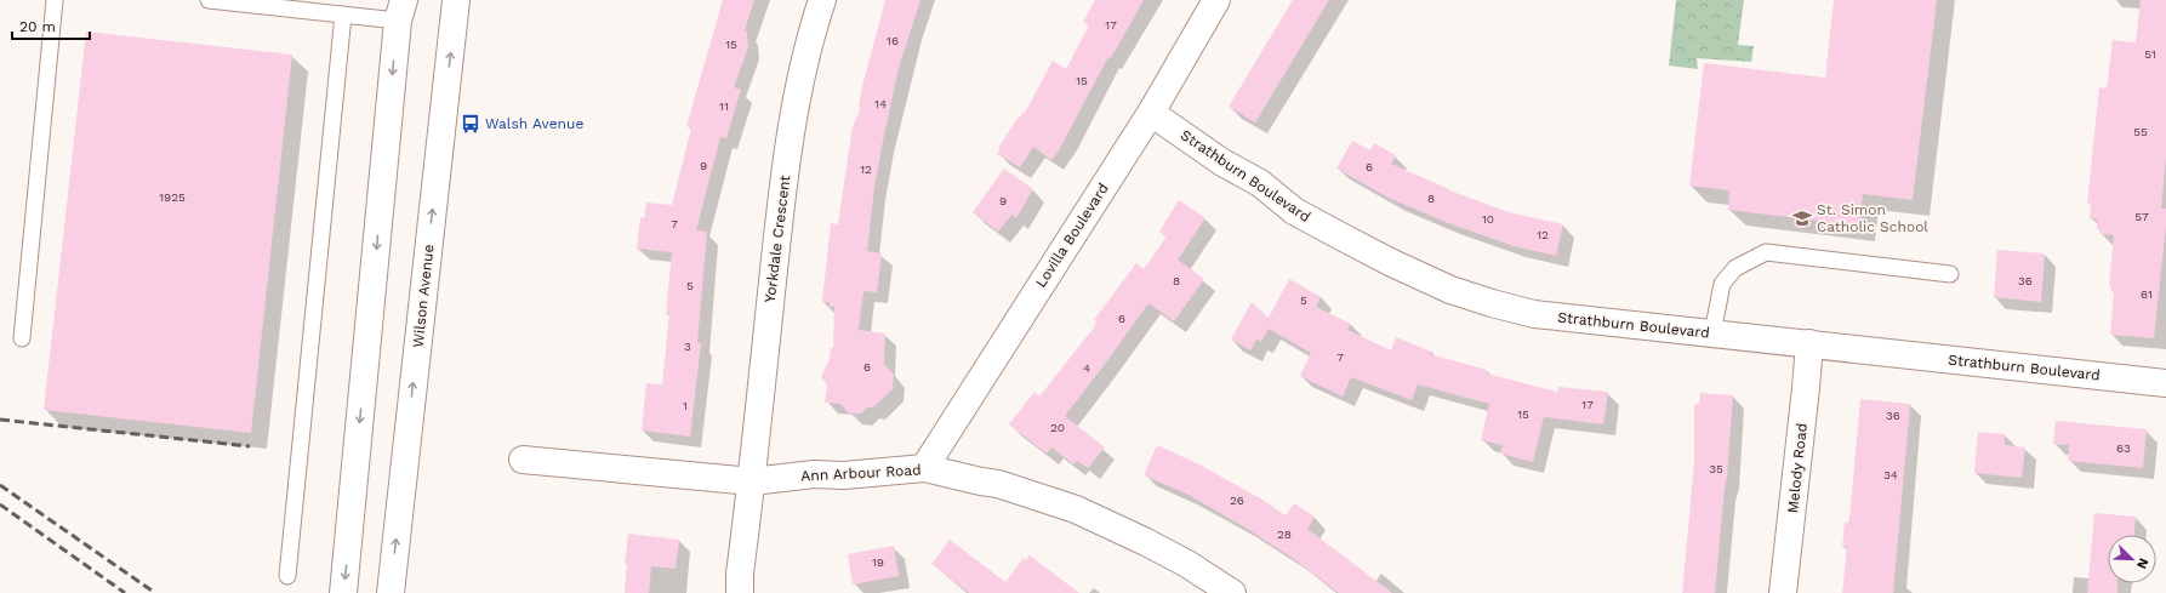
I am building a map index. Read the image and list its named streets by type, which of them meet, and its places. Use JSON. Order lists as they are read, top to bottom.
{
  "streets": {
    "street": [
      "Strathburn Boulevard",
      "Lovilla Boulevard",
      "Yorkdale Crescent",
      "Wilson Avenue",
      "Melody Road",
      "Ann Arbour Road"
    ]
  },
  "crossings": [
    ["Strathburn Boulevard", "Lovilla Boulevard"],
    ["Strathburn Boulevard", "Melody Road"],
    ["Lovilla Boulevard", "Ann Arbour Road"],
    ["Yorkdale Crescent", "Ann Arbour Road"]
  ],
  "places": {
    "bus stop": ["Walsh Avenue"],
    "school or university": ["St. Simon Catholic School"]
  },
  "house_numbers": [
    "17",
    "16",
    "15",
    "51",
    "15",
    "14",
    "11",
    "55",
    "9",
    "6",
    "12",
    "1925",
    "8",
    "9",
    "57",
    "10",
    "7",
    "12",
    "8",
    "36",
    "5",
    "61",
    "5",
    "6",
    "3",
    "7",
    "6",
    "4",
    "17",
    "1",
    "15",
    "36",
    "20",
    "63",
    "35",
    "34",
    "26",
    "28",
    "19"
  ],
  "scale_bar": "20 m",
  "north": "bottom right"
}
